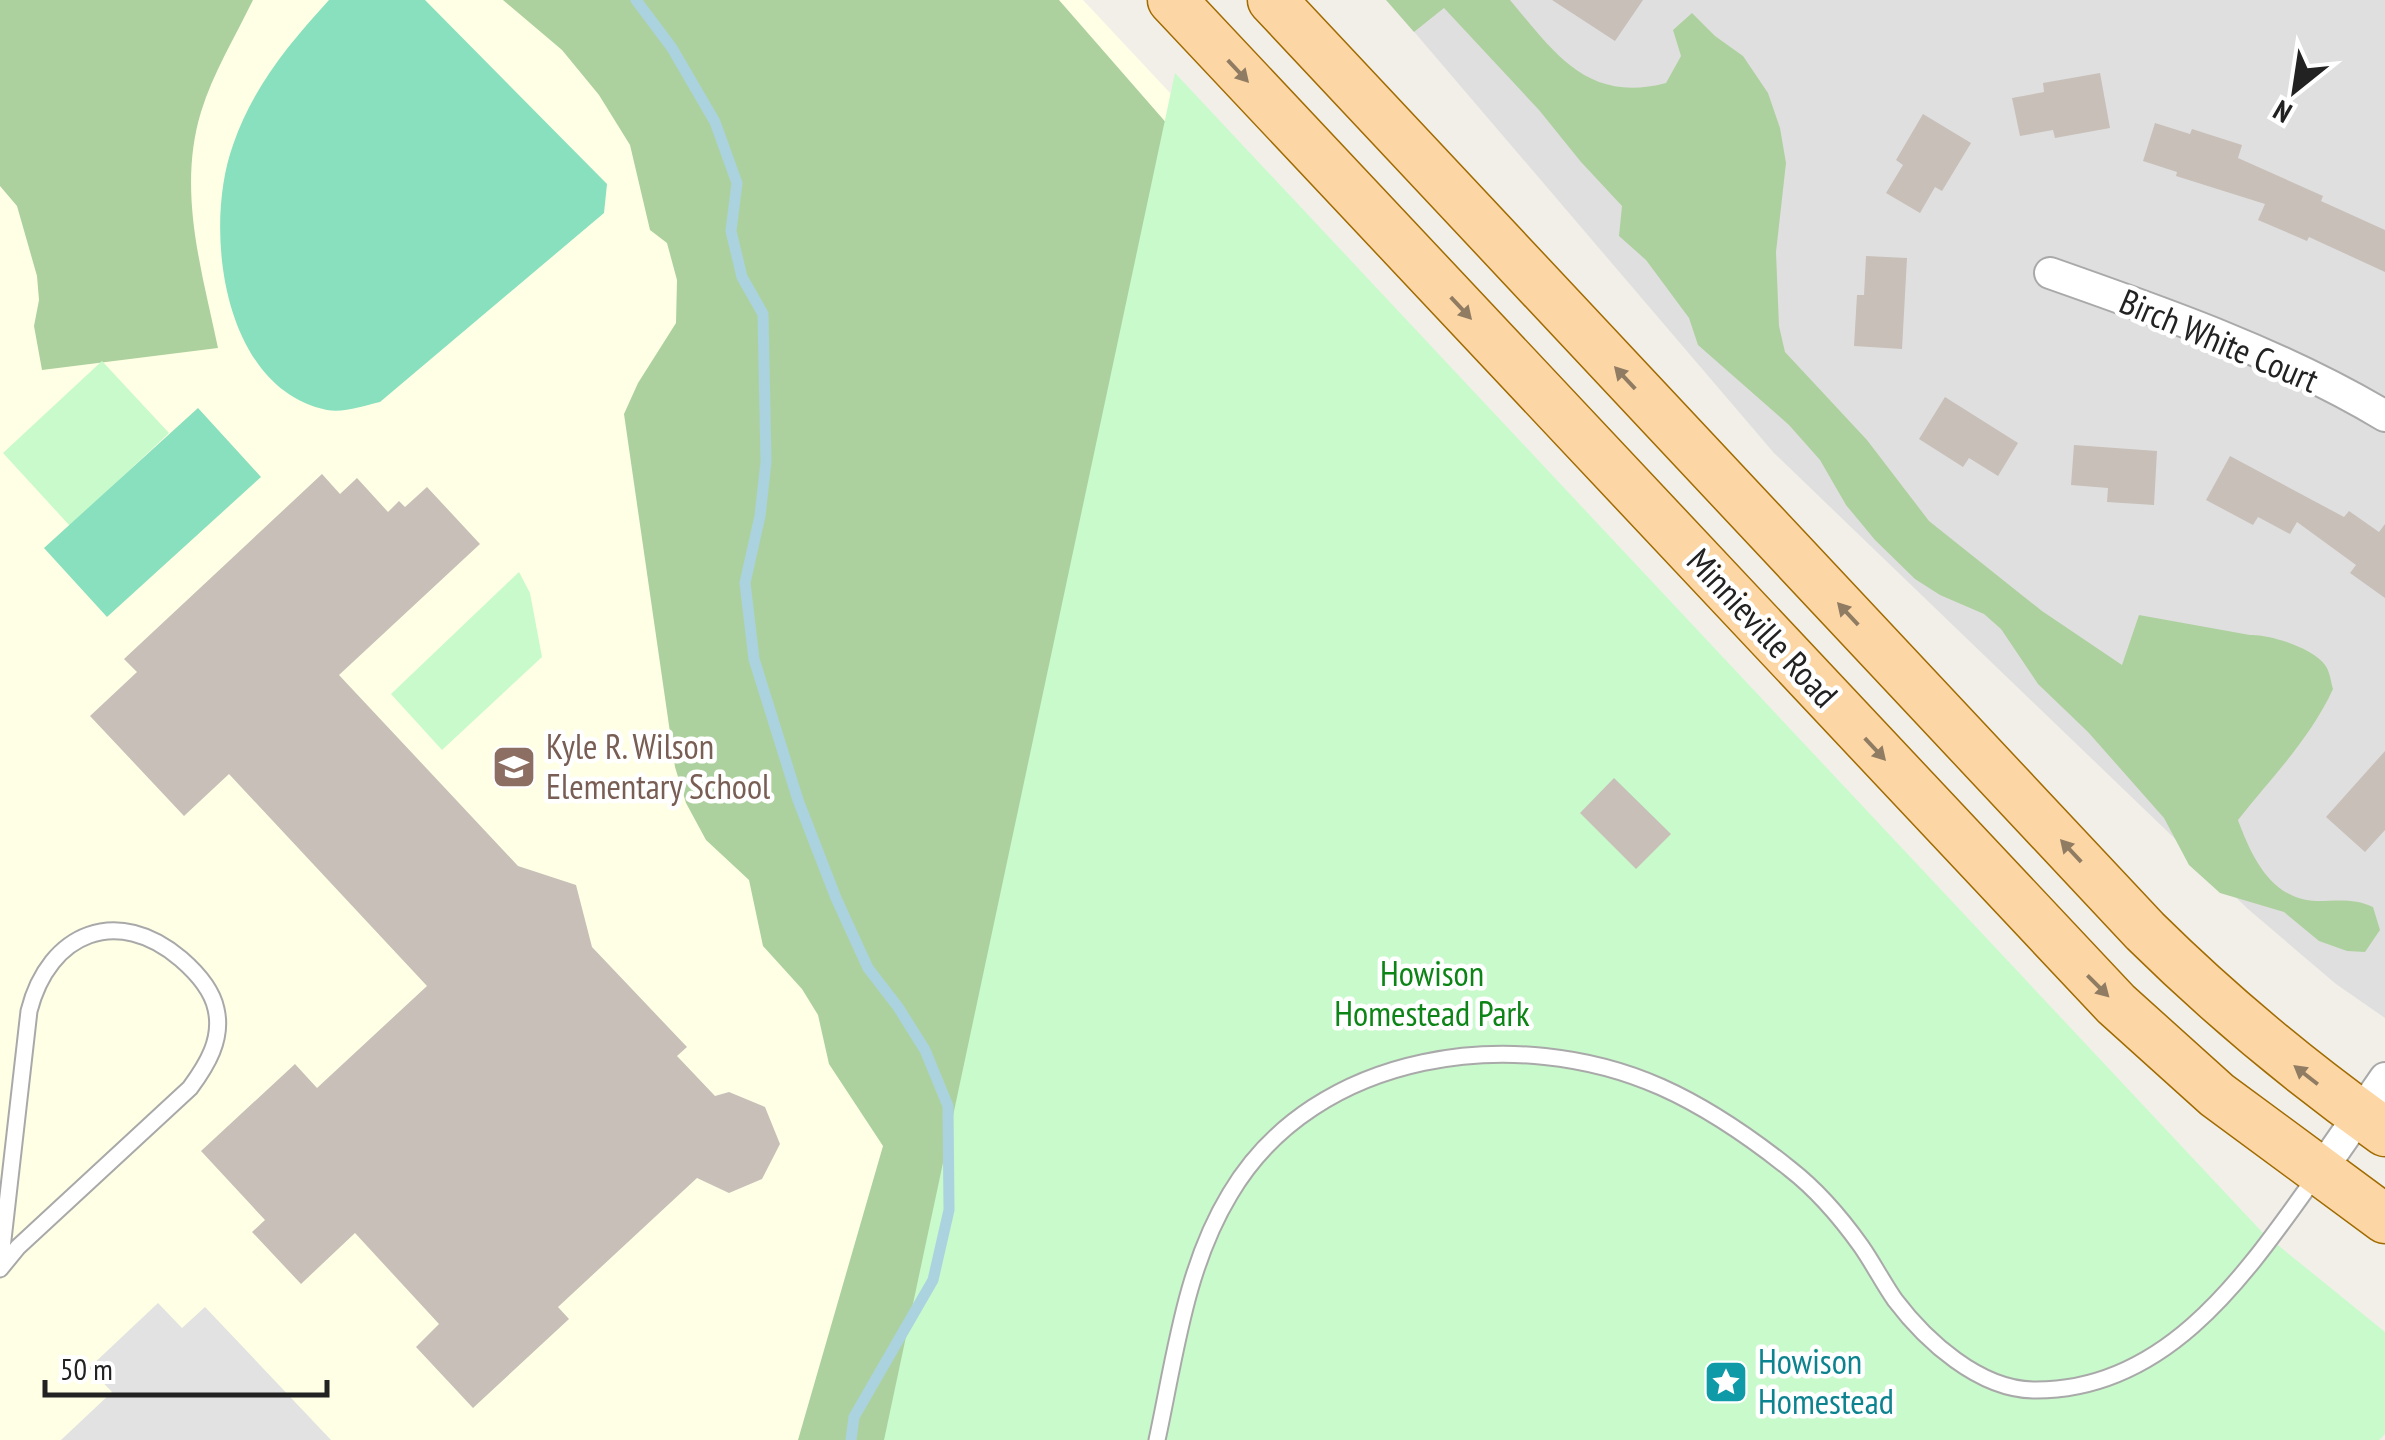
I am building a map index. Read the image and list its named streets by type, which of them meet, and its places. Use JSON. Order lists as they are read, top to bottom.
{
  "streets": {
    "main road": ["Minnieville Road"],
    "street": ["Birch White Court"]
  },
  "parks": ["Howison Homestead Park"],
  "places": {
    "school or university": ["Kyle R. Wilson Elementary School"],
    "place": ["Howison Homestead"]
  },
  "scale_bar": "50 m",
  "north": "bottom left"
}
